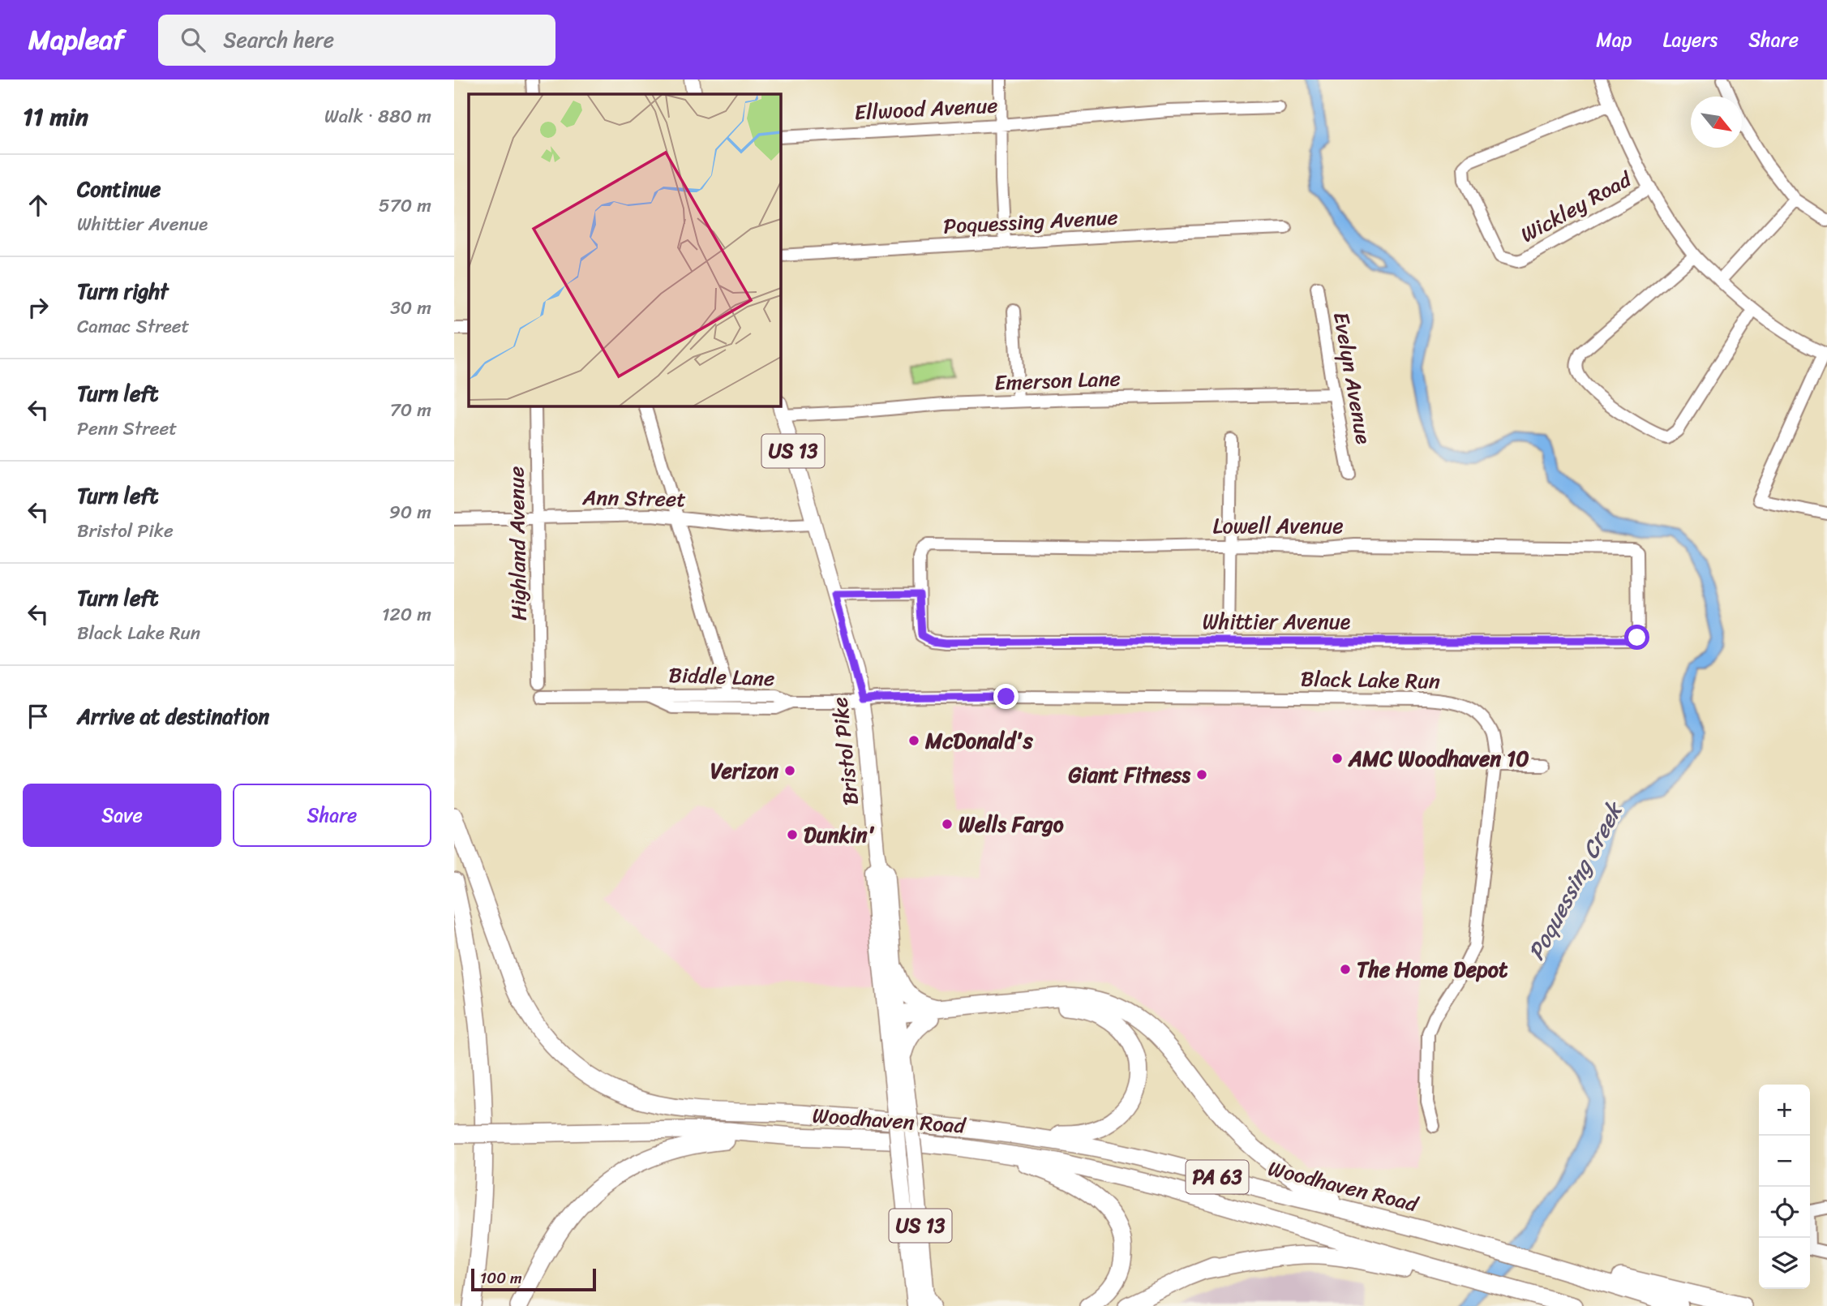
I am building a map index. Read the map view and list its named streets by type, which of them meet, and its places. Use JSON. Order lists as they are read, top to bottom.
{
  "streets": {
    "highway": ["Woodhaven Road", "PA 63"],
    "main road": ["US 13", "Bristol Pike"],
    "street": [
      "Ellwood Avenue",
      "Wickley Road",
      "Poquessing Avenue",
      "Evelyn Avenue",
      "Emerson Lane",
      "Ann Street",
      "Lowell Avenue",
      "Highland Avenue",
      "Whittier Avenue",
      "Biddle Lane",
      "Black Lake Run"
    ]
  },
  "crossings": [
    ["Evelyn Avenue", "Emerson Lane"],
    ["Emerson Lane", "Bristol Pike"],
    ["Ann Street", "Highland Avenue"],
    ["Ann Street", "Bristol Pike"],
    ["Lowell Avenue", "Whittier Avenue"],
    ["Biddle Lane", "Black Lake Run"],
    ["Biddle Lane", "Bristol Pike"],
    ["Black Lake Run", "Bristol Pike"]
  ],
  "water": ["Poquessing Creek"],
  "places": [
    "McDonald's",
    "AMC Woodhaven 10",
    "Verizon",
    "Giant Fitness",
    "Wells Fargo",
    "Dunkin'",
    "The Home Depot"
  ],
  "scale_bar": "100 m",
  "north": "bottom right",
  "page": {
    "header": "Mapleaf",
    "search": "Search here",
    "nav": ["Map", "Layers", "Share"],
    "heading": ["11 min", "Walk · 880 m"],
    "list": [
      ["Continue", "Whittier Avenue", "570 m"],
      ["Turn right", "Camac Street", "30 m"],
      ["Turn left", "Penn Street", "70 m"],
      ["Turn left", "Bristol Pike", "90 m"],
      ["Turn left", "Black Lake Run", "120 m"],
      "Arrive at destination"
    ],
    "buttons": ["Save", "Share"],
    "map_buttons": ["+", "−"],
    "scale": "100 m"
  }
}
